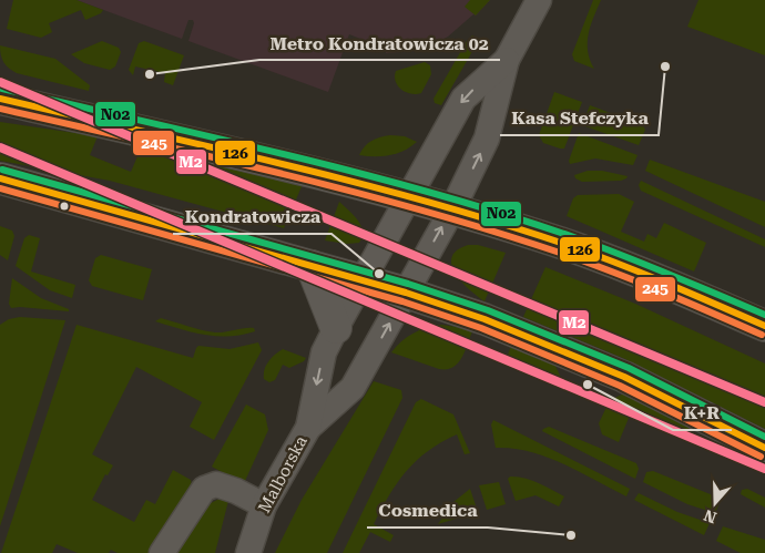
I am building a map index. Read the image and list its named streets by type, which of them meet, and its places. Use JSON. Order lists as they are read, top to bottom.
{
  "streets": {
    "street": ["Malborska"]
  },
  "places": [
    "Kasa Stefczyka",
    "Metro Kondratowicza 02",
    "Kondratowicza",
    "K+R",
    "Cosmedica"
  ],
  "lines": [
    "transit line M2",
    "transit line N02",
    "transit line 126",
    "transit line 245"
  ],
  "north": "bottom"
}
